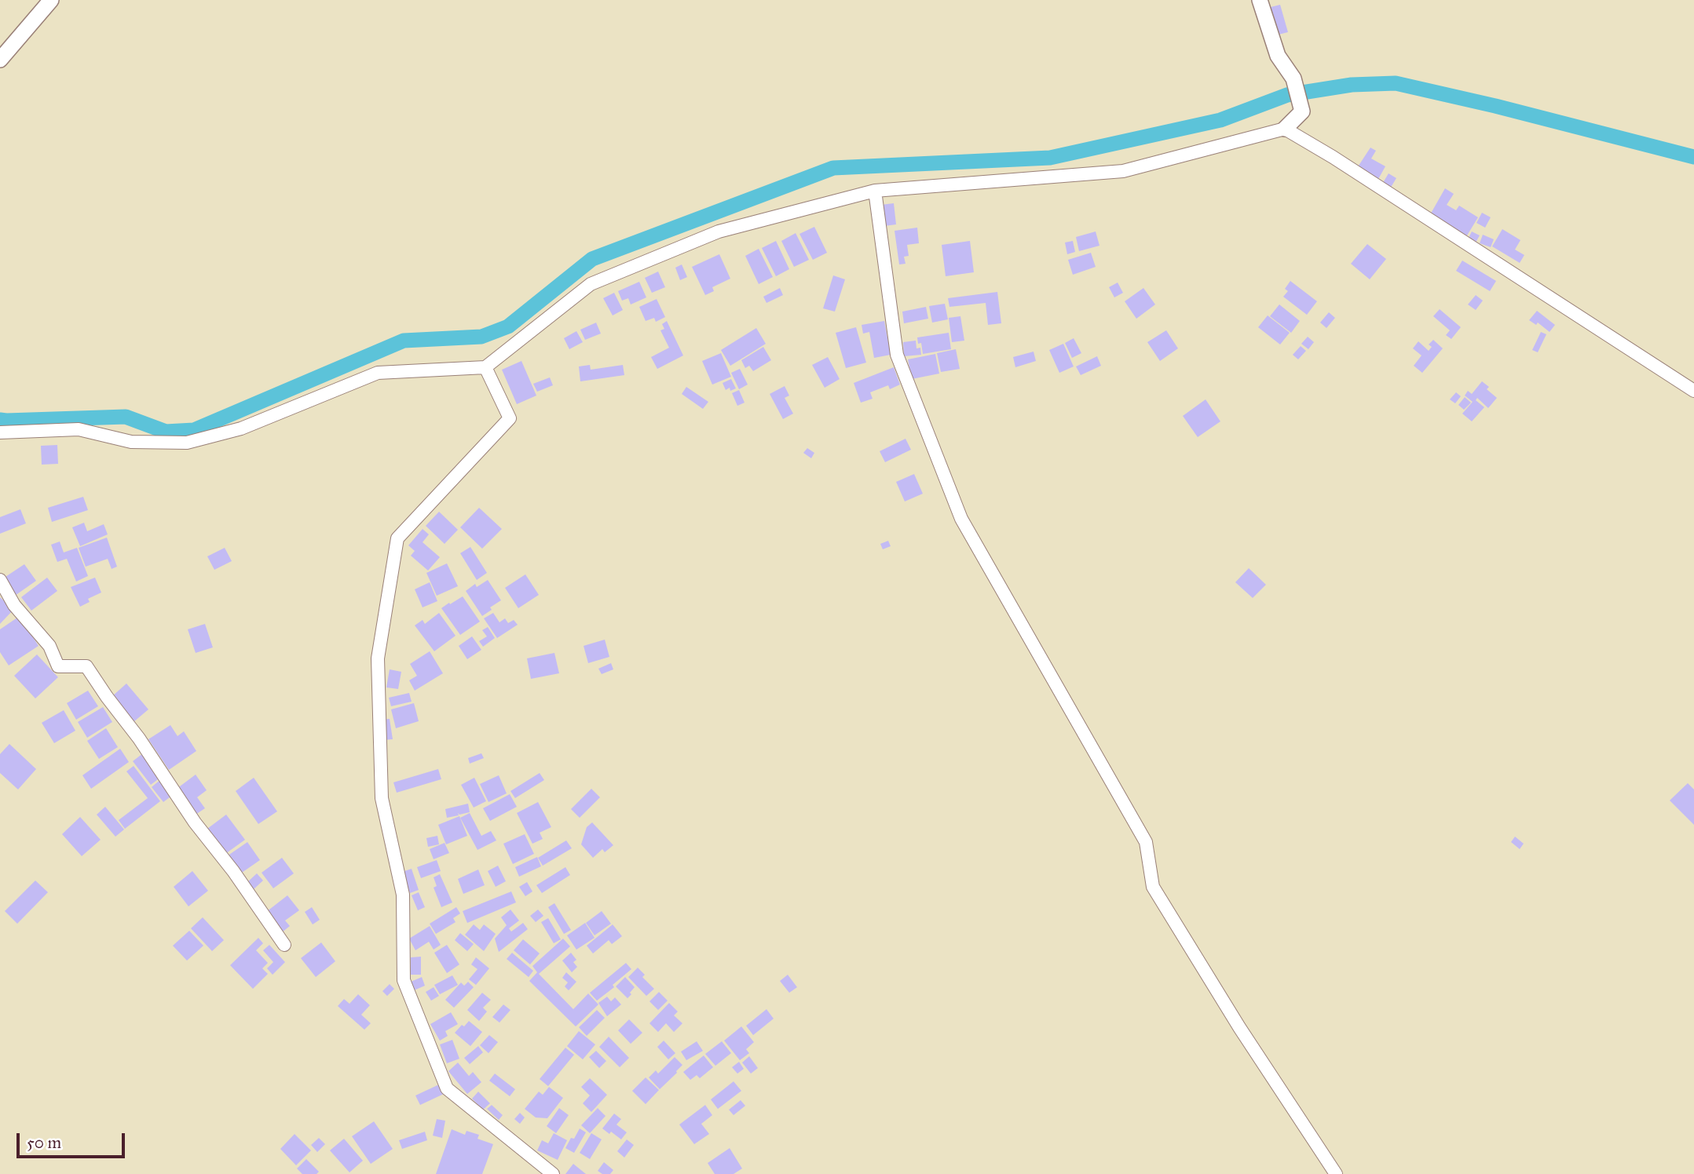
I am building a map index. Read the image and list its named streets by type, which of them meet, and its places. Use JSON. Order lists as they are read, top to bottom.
{
  "scale_bar": "50 m"
}
